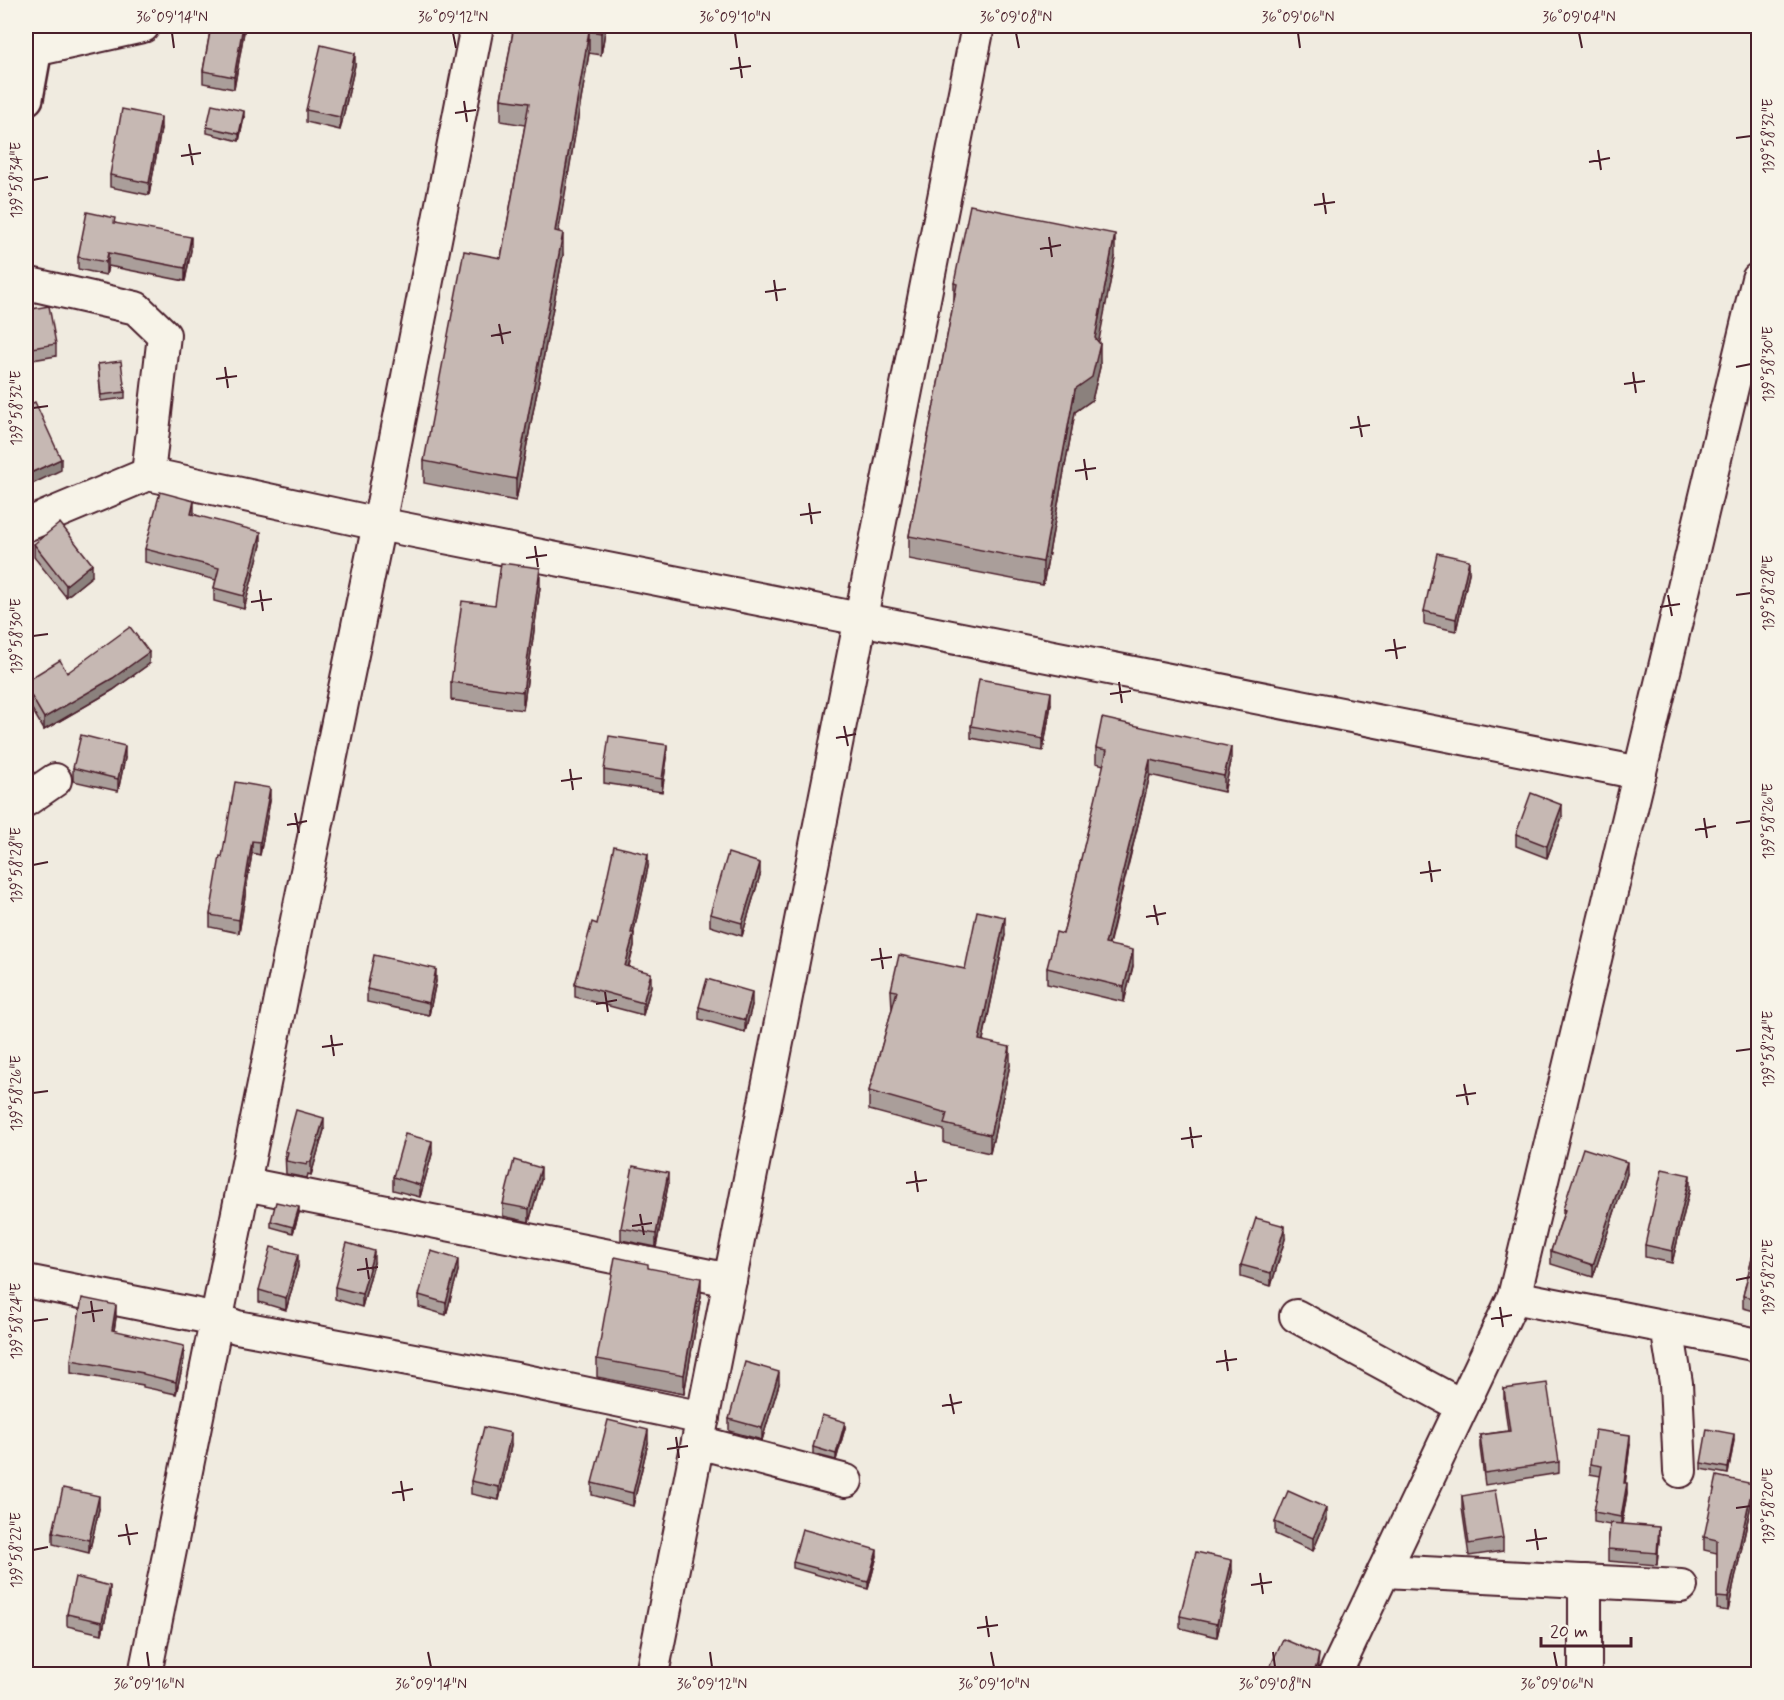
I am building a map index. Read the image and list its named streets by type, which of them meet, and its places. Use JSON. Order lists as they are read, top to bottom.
{
  "scale_bar": "20 m",
  "coordinates": [
    "36°09'14\"N",
    "36°09'12\"N",
    "36°09'10\"N",
    "36°09'08\"N",
    "36°09'06\"N",
    "36°09'04\"N",
    "139°58'32\"E",
    "139°58'34\"E",
    "139°58'30\"E",
    "139°58'28\"E",
    "139°58'26\"E",
    "139°58'24\"E",
    "139°58'22\"E",
    "139°58'20\"E",
    "36°09'16\"N"
  ]
}
